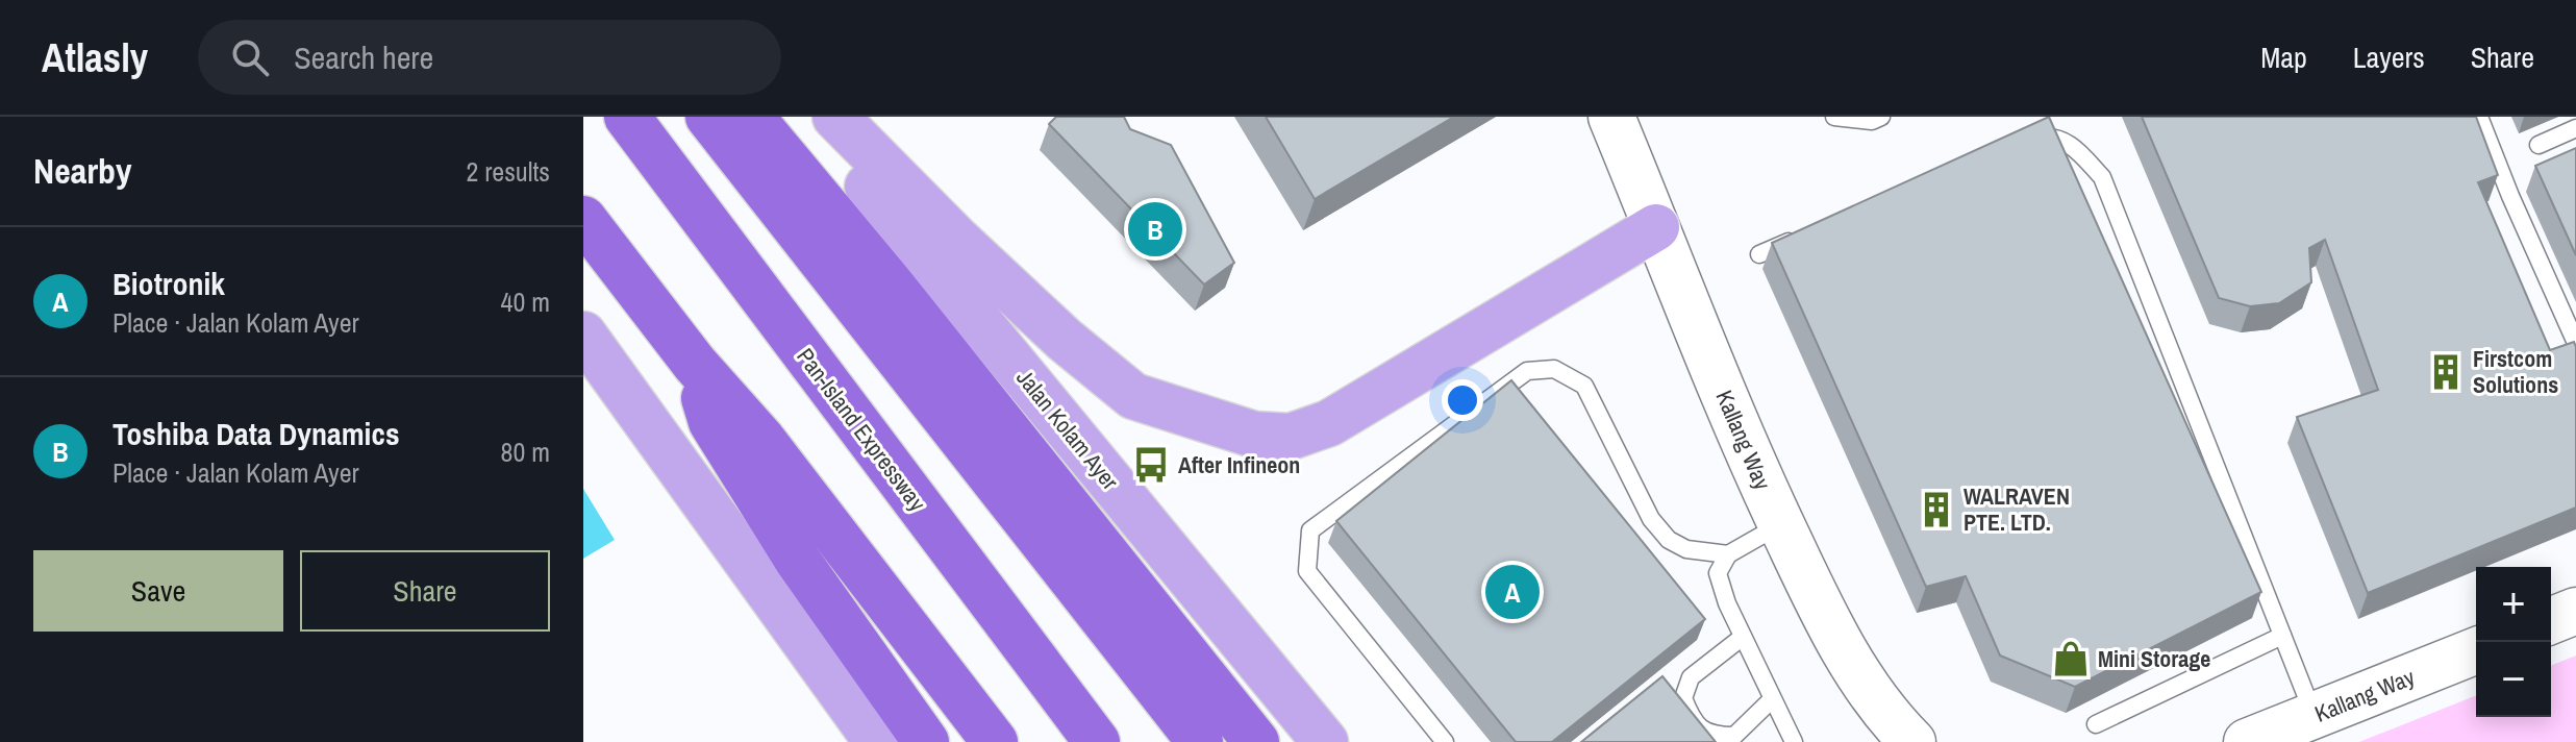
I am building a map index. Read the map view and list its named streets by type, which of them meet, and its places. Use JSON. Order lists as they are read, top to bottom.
{
  "streets": {
    "highway": ["Pan-Island Expressway"],
    "main road": ["Jalan Kolam Ayer"],
    "street": ["Kallang Way"]
  },
  "places": {
    "building": ["Firstcom Solutions", "WALRAVEN PTE. LTD."],
    "bus stop": ["After Infineon"],
    "shop": ["Mini Storage"]
  },
  "page": {
    "header": "Atlasly",
    "search": "Search here",
    "nav": ["Map", "Layers", "Share"],
    "heading": ["Nearby", "2 results"],
    "pins": ["B", "A"],
    "list": [
      {
        "mark": "A",
        "name": "Biotronik",
        "note": "Place · Jalan Kolam Ayer",
        "value": "40 m"
      },
      {
        "mark": "B",
        "name": "Toshiba Data Dynamics",
        "note": "Place · Jalan Kolam Ayer",
        "value": "80 m"
      }
    ],
    "buttons": ["Save", "Share"],
    "map_buttons": ["+", "−"]
  }
}
